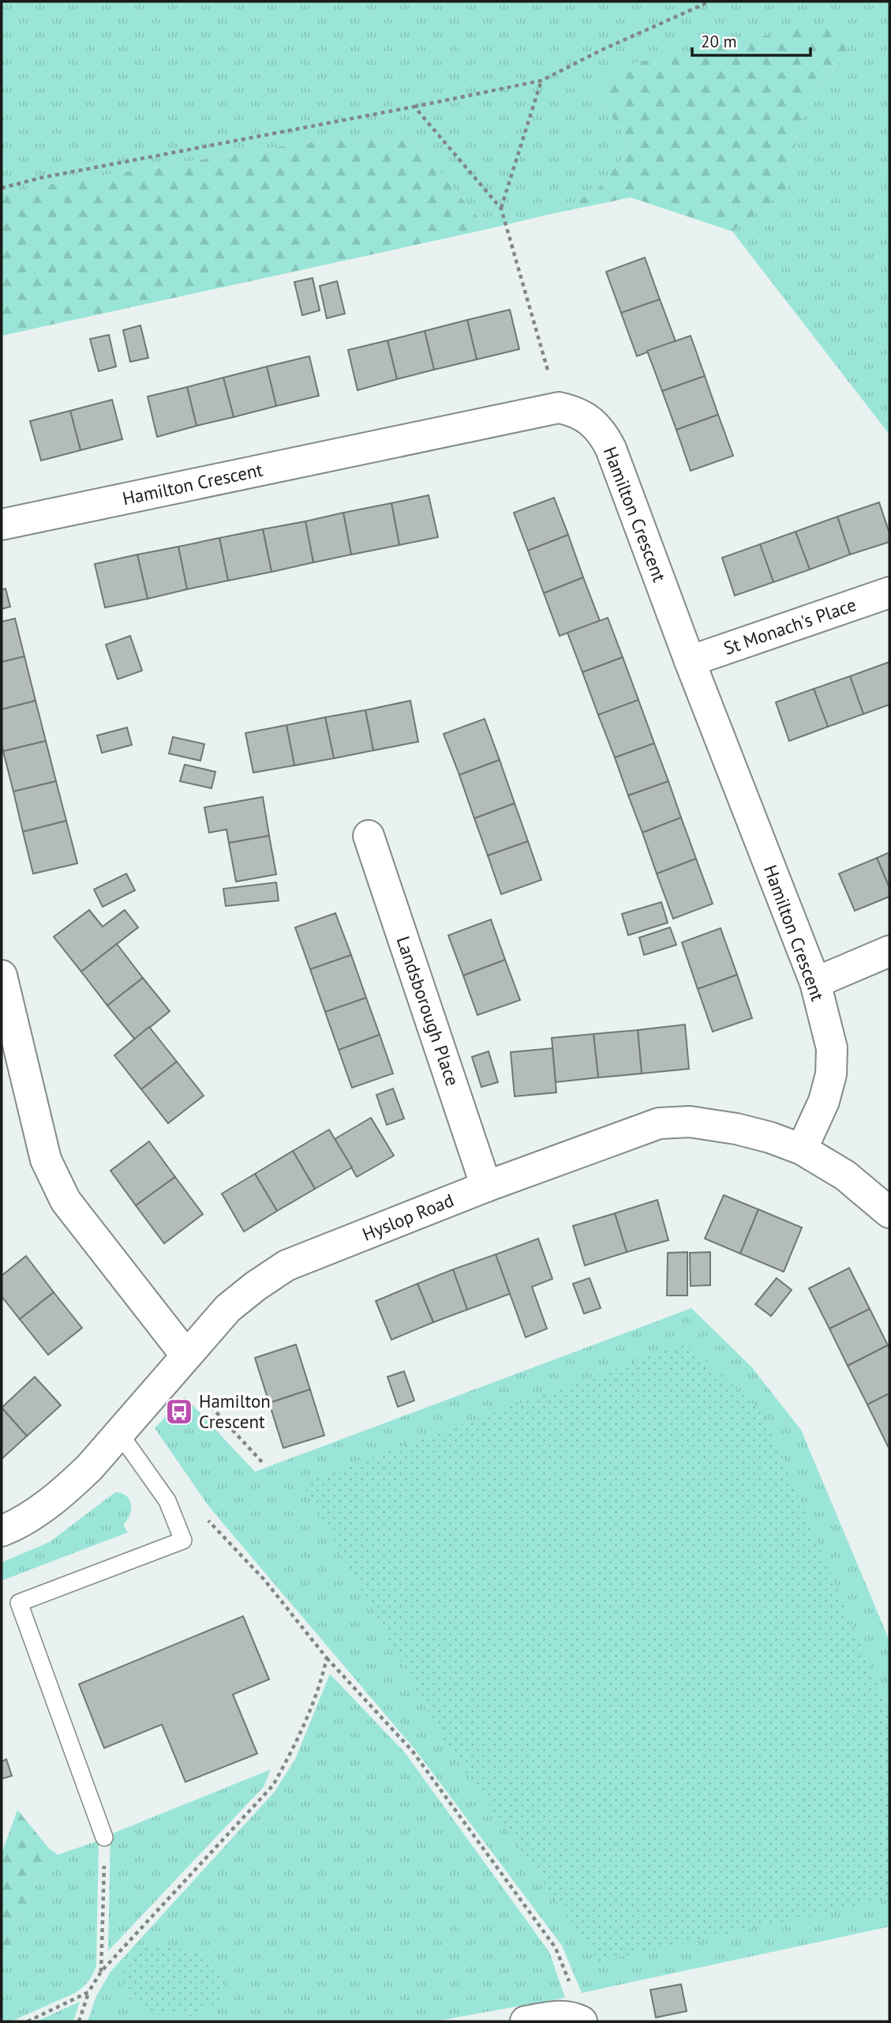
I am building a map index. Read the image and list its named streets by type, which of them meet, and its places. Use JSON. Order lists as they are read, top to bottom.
{
  "streets": {
    "street": [
      "Hamilton Crescent",
      "St Monach's Place",
      "Landsborough Place",
      "Hyslop Road"
    ]
  },
  "crossings": [
    ["Hamilton Crescent", "St Monach's Place"],
    ["Hamilton Crescent", "Hyslop Road"],
    ["Landsborough Place", "Hyslop Road"]
  ],
  "places": {
    "bus stop": ["Hamilton Crescent"]
  },
  "scale_bar": "20 m"
}
